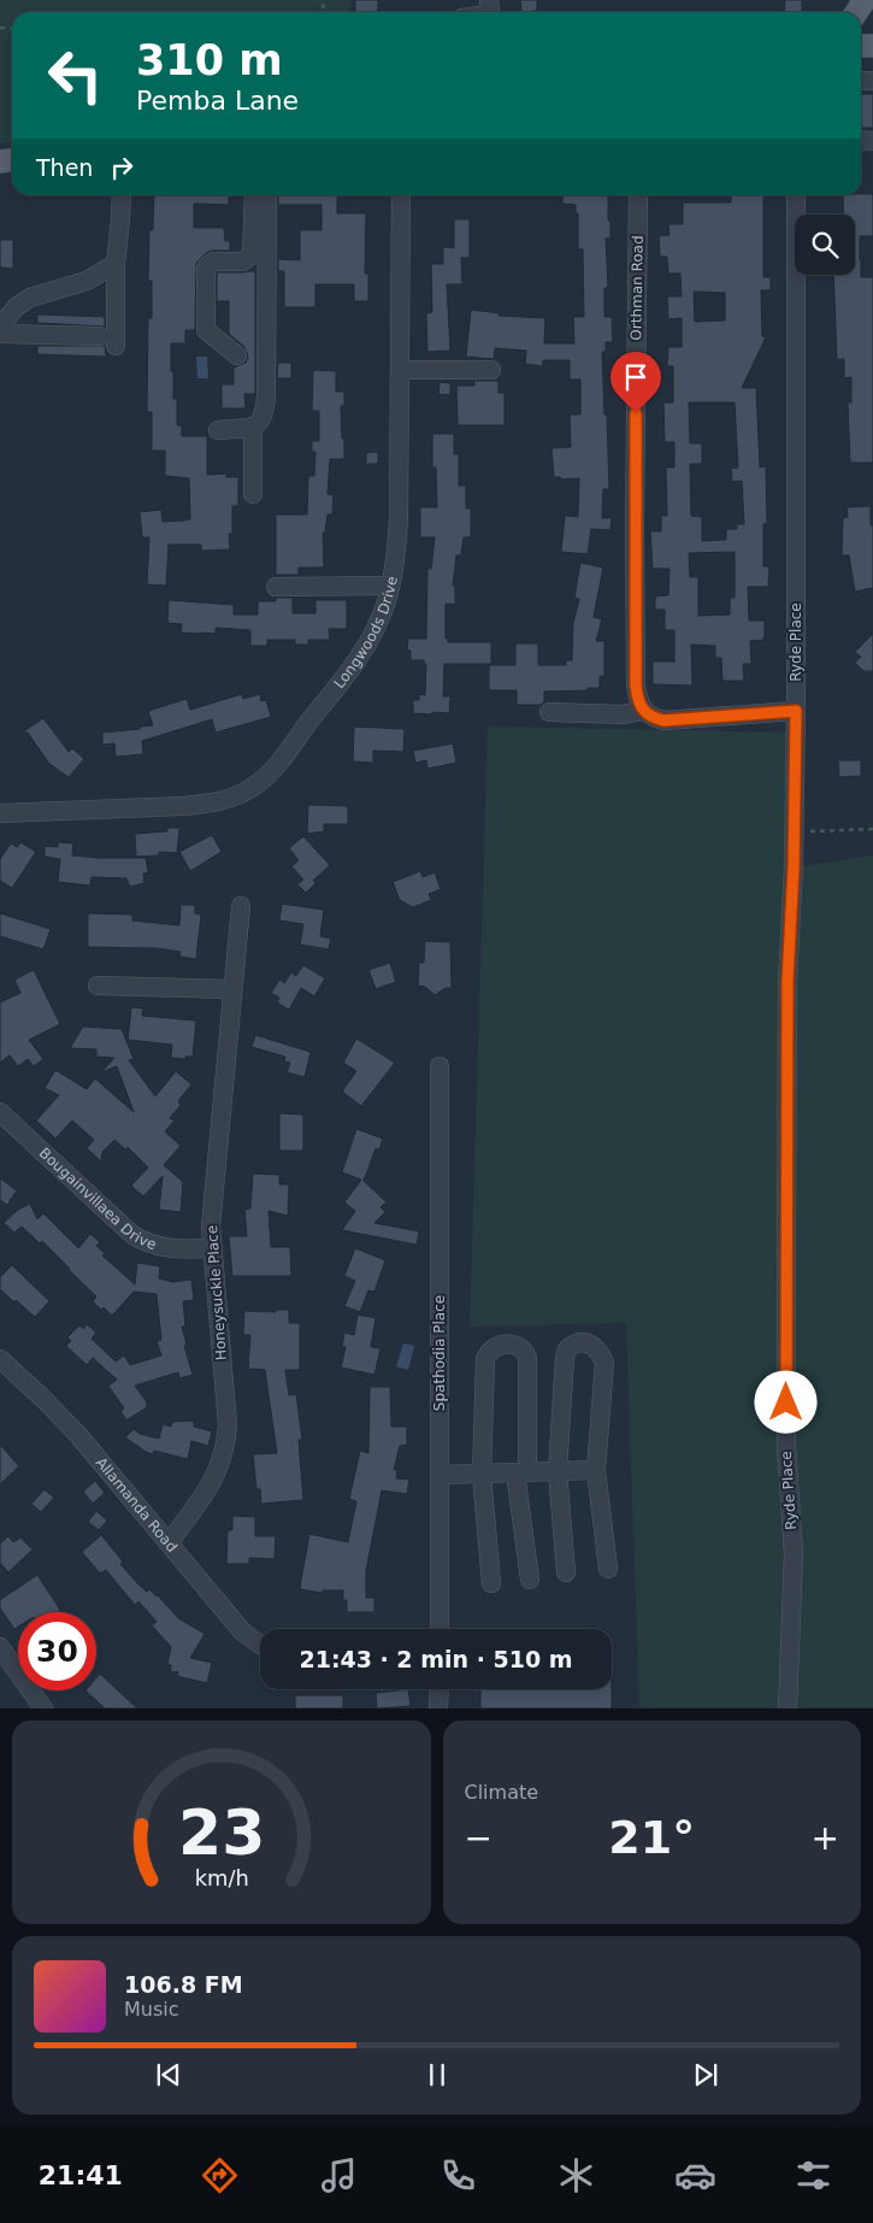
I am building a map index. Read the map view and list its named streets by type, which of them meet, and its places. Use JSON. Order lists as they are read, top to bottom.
{
  "streets": {
    "street": [
      "Orthman Road",
      "Longwoods Drive",
      "Ryde Place",
      "Bougainvillaea Drive",
      "Honeysuckle Place",
      "Spathodia Place",
      "Allamanda Road"
    ]
  },
  "crossings": [
    ["Bougainvillaea Drive", "Honeysuckle Place"],
    ["Honeysuckle Place", "Allamanda Road"]
  ],
  "page": {
    "turn": ["310 m", "Pemba Lane"],
    "then": "Then",
    "limit": "30",
    "trip": "21:43 · 2 min · 510 m",
    "tile": "Climate",
    "heat": ["−", "21°", "+"],
    "song": ["106.8 FM", "Music"],
    "tabs": "21:41",
    "gauge": ["23", "km/h"]
  }
}
